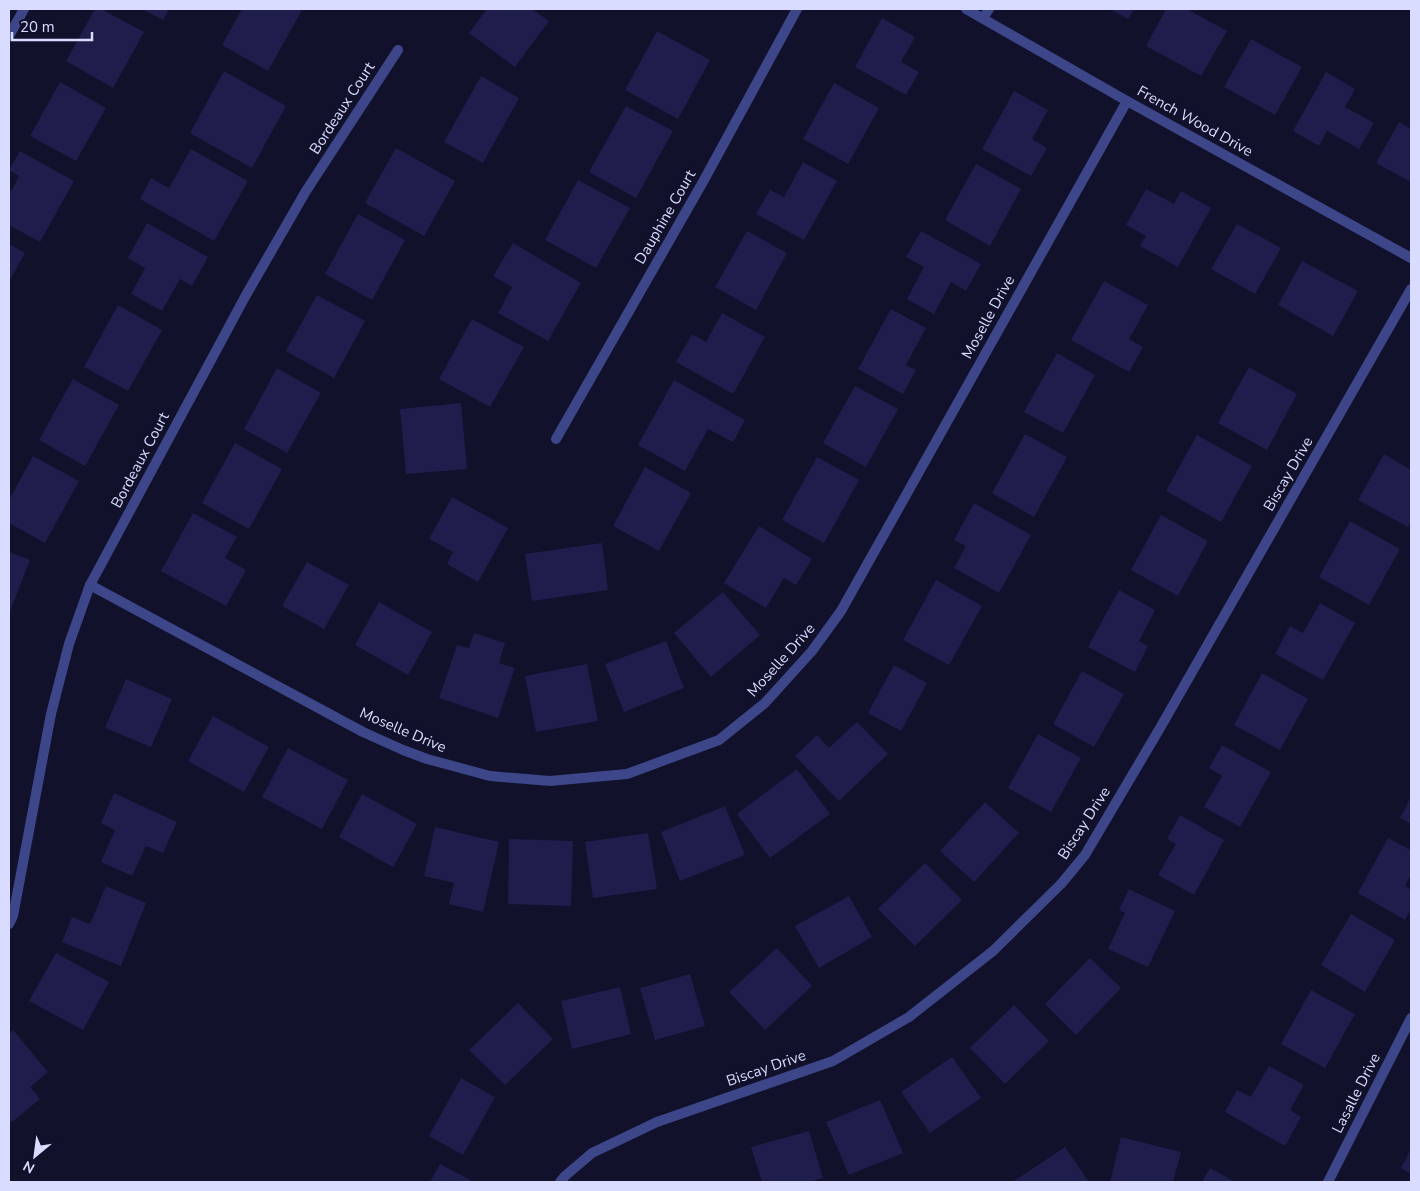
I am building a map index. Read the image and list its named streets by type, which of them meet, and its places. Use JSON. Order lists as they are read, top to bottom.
{
  "streets": {
    "street": [
      "Bordeaux Court",
      "French Wood Drive",
      "Dauphine Court",
      "Moselle Drive",
      "Biscay Drive",
      "Lasalle Drive"
    ]
  },
  "crossings": [
    ["Bordeaux Court", "Moselle Drive"],
    ["French Wood Drive", "Moselle Drive"]
  ],
  "scale_bar": "20 m",
  "north": "bottom left"
}
